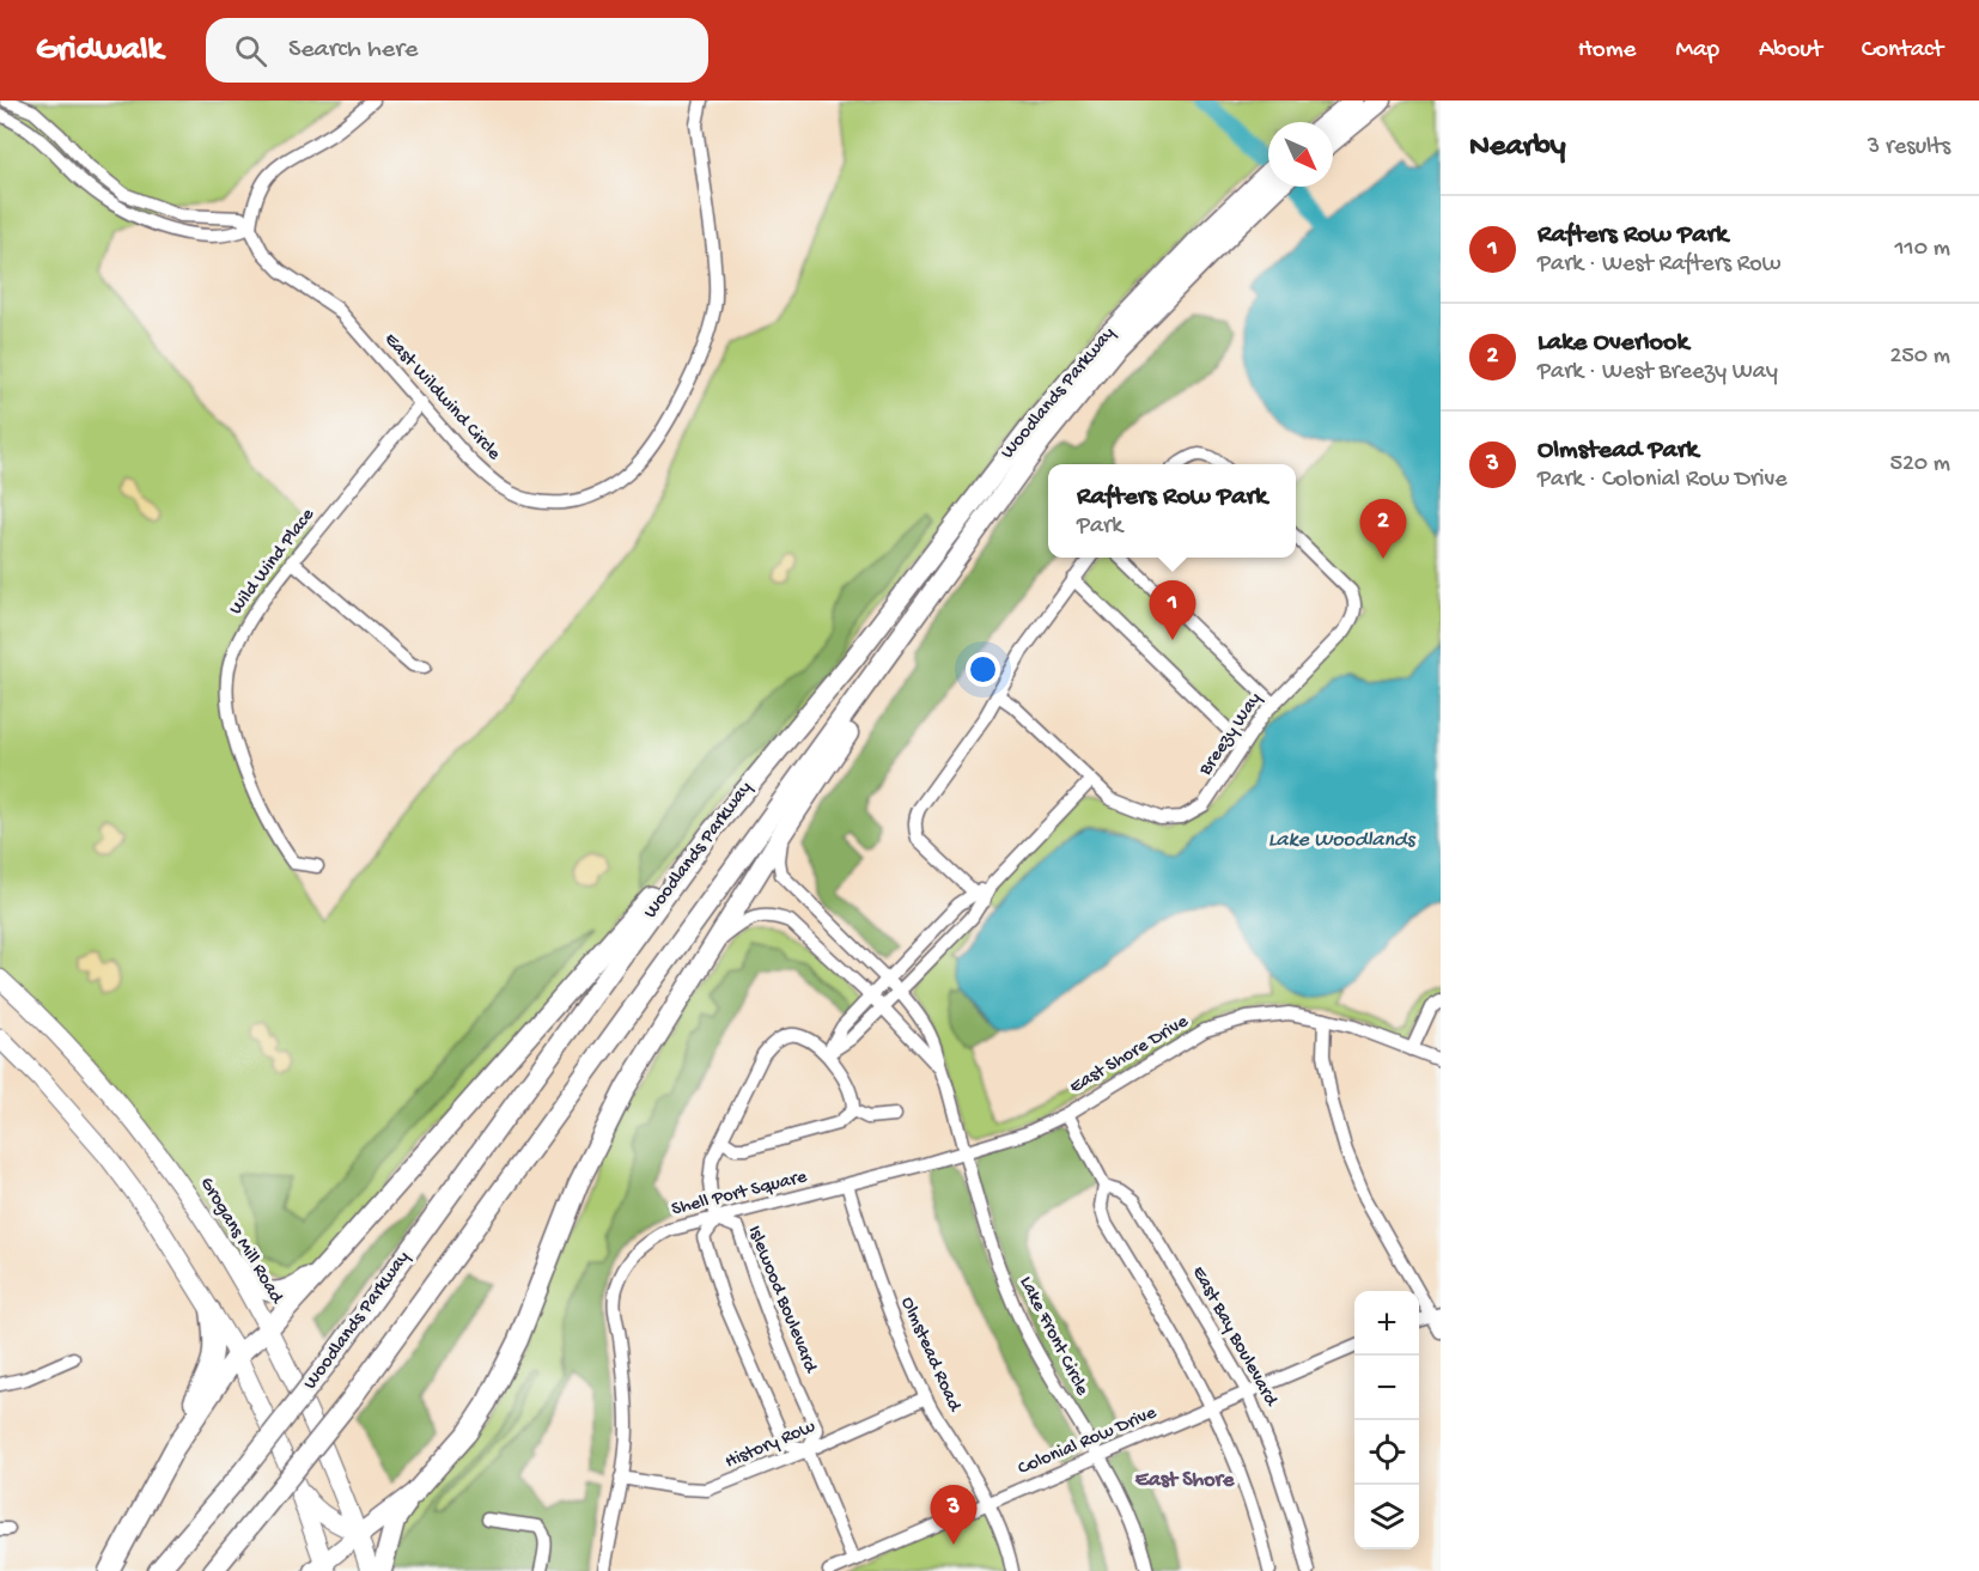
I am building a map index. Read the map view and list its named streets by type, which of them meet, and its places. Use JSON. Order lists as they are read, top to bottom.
{
  "streets": {
    "main road": ["Woodlands Parkway", "Grogans Mill Road"],
    "street": [
      "East Wildwind Circle",
      "Wild Wind Place",
      "Breezy Way",
      "East Shore Drive",
      "Shell Port Square",
      "Islewood Boulevard",
      "Lake Front Circle",
      "East Bay Boulevard",
      "Olmstead Road",
      "Colonial Row Drive",
      "History Row"
    ]
  },
  "crossings": [
    ["East Wildwind Circle", "Wild Wind Place"],
    ["East Shore Drive", "Shell Port Square"],
    ["East Shore Drive", "Lake Front Circle"],
    ["Shell Port Square", "Islewood Boulevard"],
    ["Shell Port Square", "Lake Front Circle"],
    ["Shell Port Square", "Olmstead Road"],
    ["Shell Port Square", "History Row"],
    ["Islewood Boulevard", "Colonial Row Drive"],
    ["Islewood Boulevard", "History Row"],
    ["Lake Front Circle", "Colonial Row Drive"],
    ["East Bay Boulevard", "Colonial Row Drive"],
    ["Olmstead Road", "Colonial Row Drive"],
    ["Olmstead Road", "History Row"]
  ],
  "districts": ["East Shore"],
  "water": ["Lake Woodlands"],
  "north": "bottom right",
  "page": {
    "header": "Gridwalk",
    "search": "Search here",
    "nav": [
      "Home",
      "Map",
      "About",
      "Contact"
    ],
    "heading": ["Nearby", "3 results"],
    "list": [
      {
        "mark": "1",
        "name": "Rafters Row Park",
        "note": "Park · West Rafters Row",
        "value": "110 m"
      },
      {
        "mark": "2",
        "name": "Lake Overlook",
        "note": "Park · West Breezy Way",
        "value": "250 m"
      },
      {
        "mark": "3",
        "name": "Olmstead Park",
        "note": "Park · Colonial Row Drive",
        "value": "520 m"
      }
    ],
    "popup": ["Rafters Row Park", "Park"],
    "pins": ["2", "1", "3"],
    "map_buttons": ["+", "−"]
  }
}
